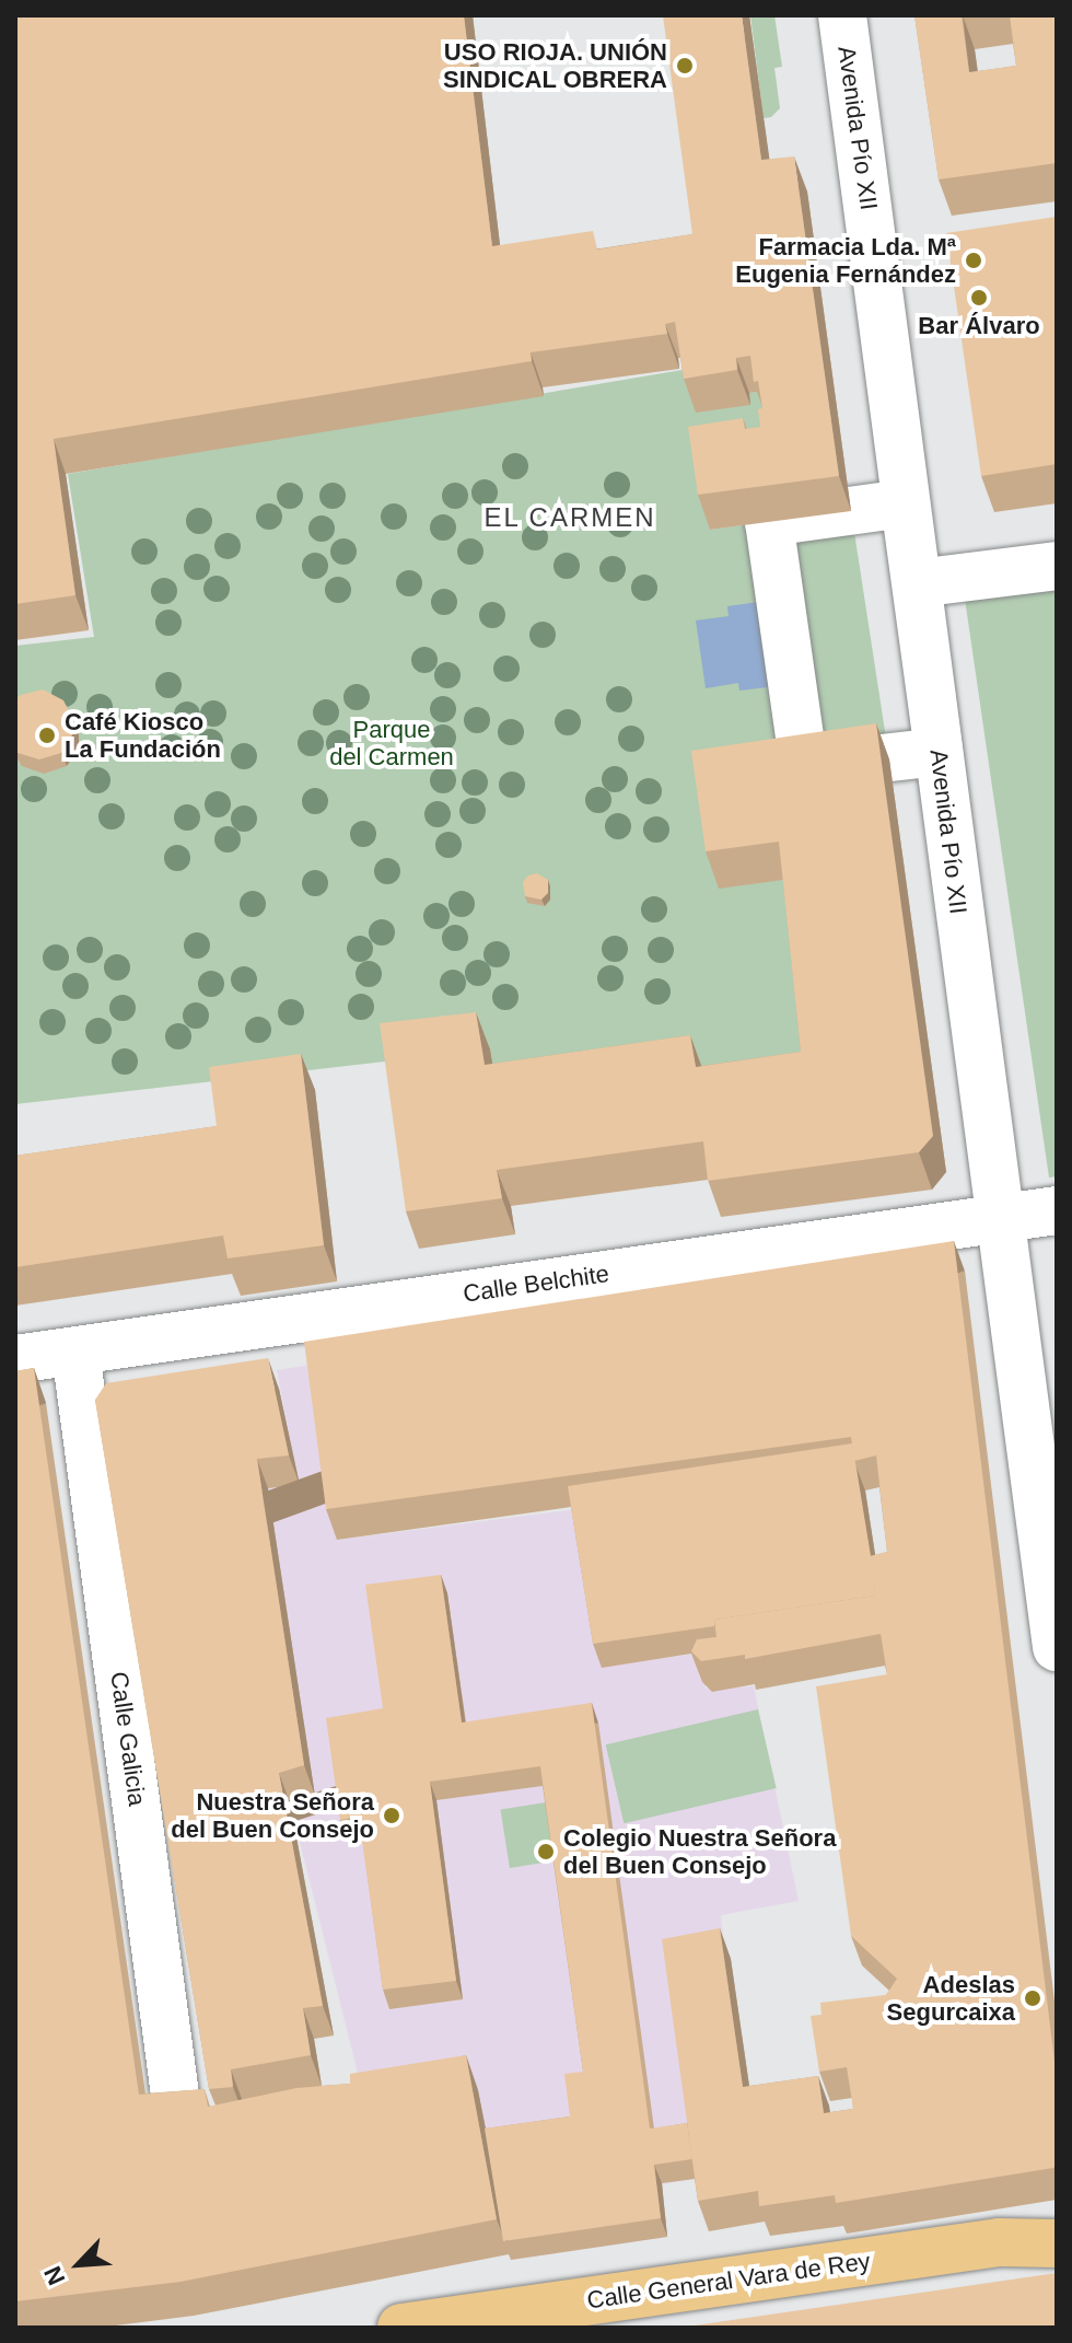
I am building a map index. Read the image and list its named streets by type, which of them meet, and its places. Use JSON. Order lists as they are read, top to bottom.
{
  "streets": {
    "main road": ["Calle General Vara de Rey"],
    "street": ["Avenida Pío XII", "Calle Belchite", "Calle Galicia"]
  },
  "crossings": [
    ["Avenida Pío XII", "Calle Belchite"],
    ["Calle Belchite", "Calle Galicia"]
  ],
  "districts": ["EL CARMEN"],
  "parks": ["Parque del Carmen"],
  "places": [
    "USO RIOJA. UNIÓN SINDICAL OBRERA",
    "Farmacia Lda. Mª Eugenia Fernández",
    "Bar Álvaro",
    "Café Kiosco La Fundación",
    "Nuestra Señora del Buen Consejo",
    "Colegio Nuestra Señora del Buen Consejo",
    "Adeslas Segurcaixa"
  ],
  "north": "bottom left"
}
